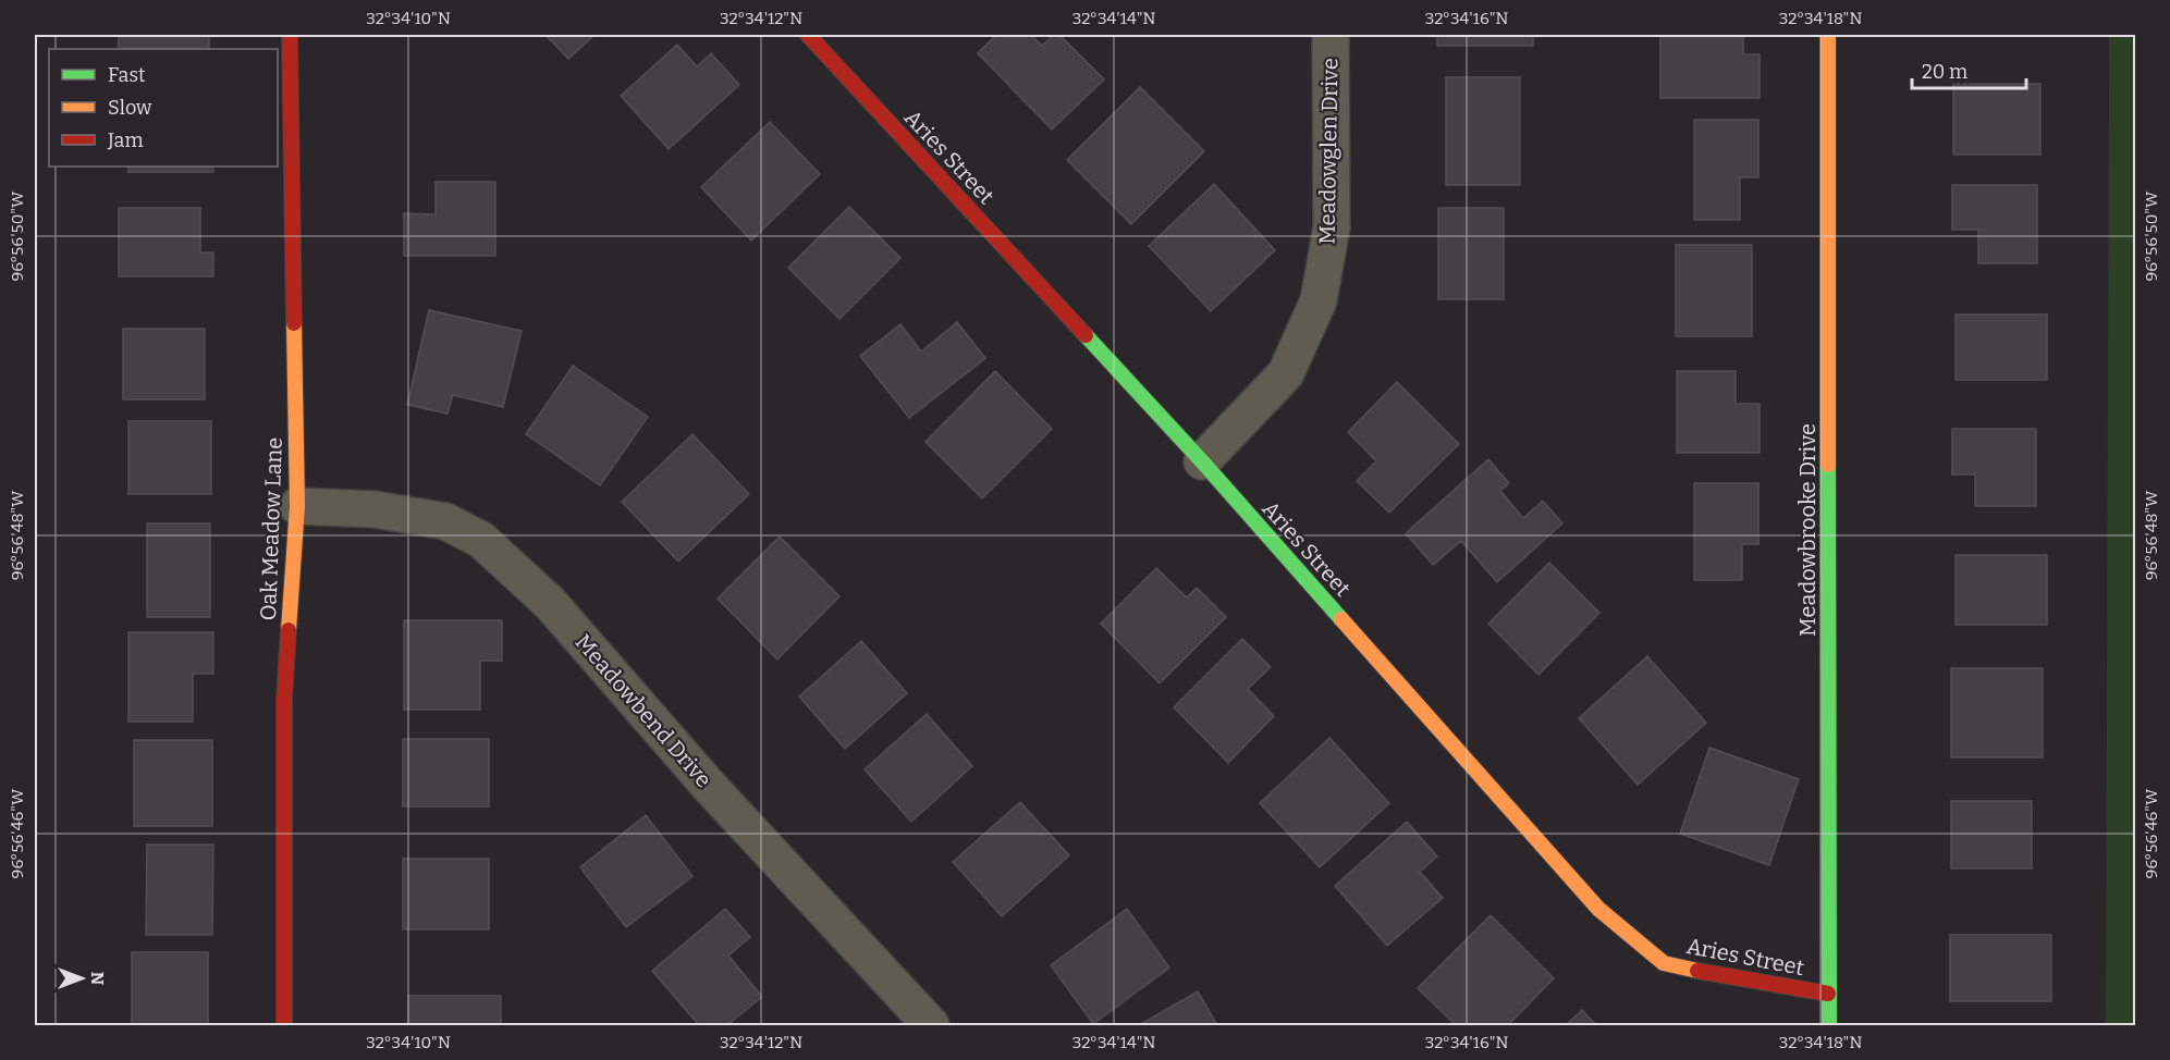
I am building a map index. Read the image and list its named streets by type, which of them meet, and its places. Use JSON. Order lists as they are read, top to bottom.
{
  "streets": {
    "street": [
      "Meadowglen Drive",
      "Aries Street",
      "Oak Meadow Lane",
      "Meadowbrooke Drive",
      "Meadowbend Drive"
    ]
  },
  "crossings": [
    ["Meadowglen Drive", "Aries Street"],
    ["Aries Street", "Meadowbrooke Drive"],
    ["Oak Meadow Lane", "Meadowbend Drive"]
  ],
  "legend": ["Fast", "Slow", "Jam"],
  "scale_bar": "20 m",
  "north": "right",
  "coordinates": [
    "32°34'10\"N",
    "32°34'12\"N",
    "32°34'14\"N",
    "32°34'16\"N",
    "32°34'18\"N",
    "96°56'50\"W",
    "96°56'48\"W",
    "96°56'46\"W"
  ]
}
